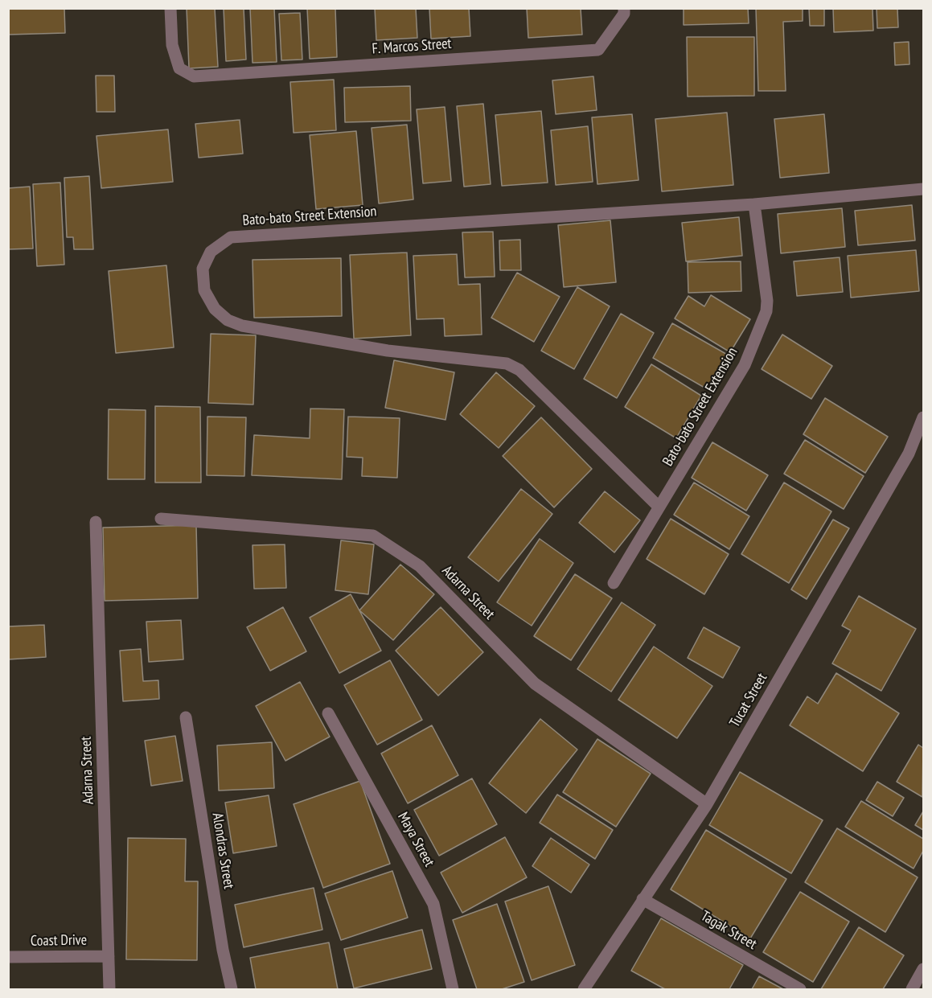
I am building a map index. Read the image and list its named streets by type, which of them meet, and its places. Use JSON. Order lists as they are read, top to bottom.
{
  "streets": {
    "street": [
      "F. Marcos Street",
      "Bato-bato Street Extension",
      "Adarna Street",
      "Tucat Street",
      "Maya Street",
      "Alondras Street",
      "Tagak Street",
      "Coast Drive"
    ]
  },
  "crossings": [
    ["Adarna Street", "Tucat Street"],
    ["Adarna Street", "Coast Drive"],
    ["Tucat Street", "Tagak Street"]
  ]
}
